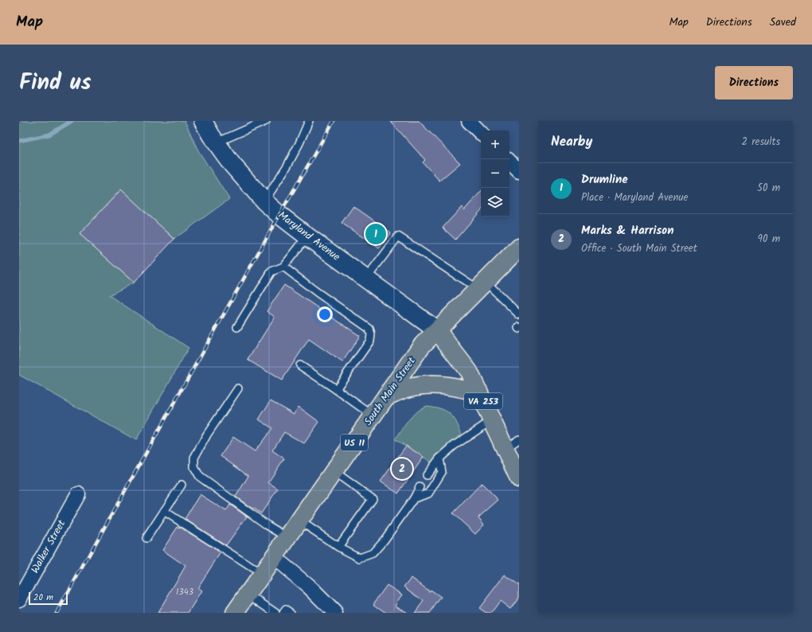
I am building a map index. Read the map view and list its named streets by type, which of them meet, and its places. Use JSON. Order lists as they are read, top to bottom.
{
  "streets": {
    "main road": [
      "Maryland Avenue",
      "South Main Street",
      "VA 253",
      "US 11"
    ],
    "street": ["Walker Street"]
  },
  "crossings": [
    ["Maryland Avenue", "South Main Street"],
    ["Maryland Avenue", "VA 253"],
    ["South Main Street", "VA 253"]
  ],
  "house_numbers": ["1343"],
  "scale_bar": "20 m",
  "page": {
    "header": "Map",
    "nav": ["Map", "Directions", "Saved"],
    "title": "Find us",
    "buttons": "Directions",
    "heading": ["Nearby", "2 results"],
    "map_buttons": ["+", "−"],
    "list": [
      {
        "mark": "1",
        "name": "Drumline",
        "note": "Place · Maryland Avenue",
        "value": "50 m"
      },
      {
        "mark": "2",
        "name": "Marks & Harrison",
        "note": "Office · South Main Street",
        "value": "90 m"
      }
    ],
    "pins": ["1", "2"],
    "scale": "20 m"
  }
}
